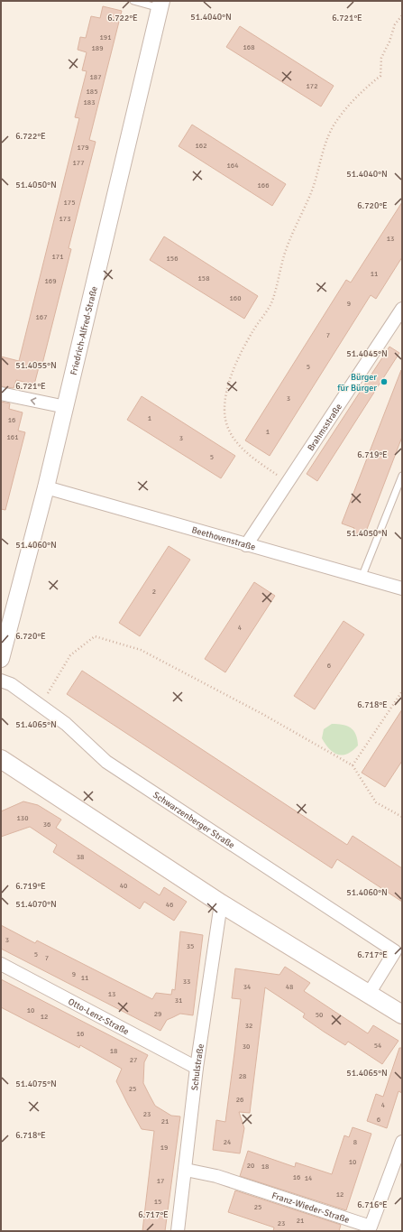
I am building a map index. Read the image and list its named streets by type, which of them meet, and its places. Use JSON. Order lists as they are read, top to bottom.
{
  "streets": {
    "street": [
      "Friedrich-Alfred-Straße",
      "Brahmsstraße",
      "Beethovenstraße",
      "Schwarzenberger Straße",
      "Otto-Lenz-Straße",
      "Schulstraße",
      "Franz-Wieder-Straße"
    ]
  },
  "crossings": [
    ["Friedrich-Alfred-Straße", "Beethovenstraße"],
    ["Brahmsstraße", "Beethovenstraße"],
    ["Otto-Lenz-Straße", "Schulstraße"],
    ["Schulstraße", "Franz-Wieder-Straße"]
  ],
  "places": ["Bürger für Bürger"],
  "house_numbers": [
    "191",
    "168",
    "189",
    "187",
    "172",
    "185",
    "183",
    "162",
    "179",
    "177",
    "164",
    "166",
    "175",
    "173",
    "13",
    "171",
    "156",
    "11",
    "158",
    "169",
    "160",
    "9",
    "167",
    "7",
    "5",
    "3",
    "1",
    "16",
    "1",
    "161",
    "3",
    "5",
    "2",
    "4",
    "6",
    "130",
    "36",
    "38",
    "40",
    "46",
    "3",
    "35",
    "5",
    "7",
    "9",
    "11",
    "33",
    "34",
    "48",
    "13",
    "31",
    "10",
    "29",
    "50",
    "12",
    "32",
    "16",
    "54",
    "30",
    "18",
    "27",
    "28",
    "25",
    "26",
    "4",
    "23",
    "6",
    "21",
    "24",
    "8",
    "19",
    "10",
    "20",
    "18",
    "16",
    "14",
    "17",
    "12",
    "15",
    "25",
    "21",
    "23"
  ],
  "coordinates": [
    "51.4040°N",
    "6.722°E",
    "6.721°E",
    "51.4050°N",
    "6.720°E",
    "51.4045°N",
    "51.4055°N",
    "6.719°E",
    "51.4060°N",
    "6.718°E",
    "51.4065°N",
    "51.4070°N",
    "6.717°E",
    "51.4075°N",
    "6.716°E"
  ]
}
